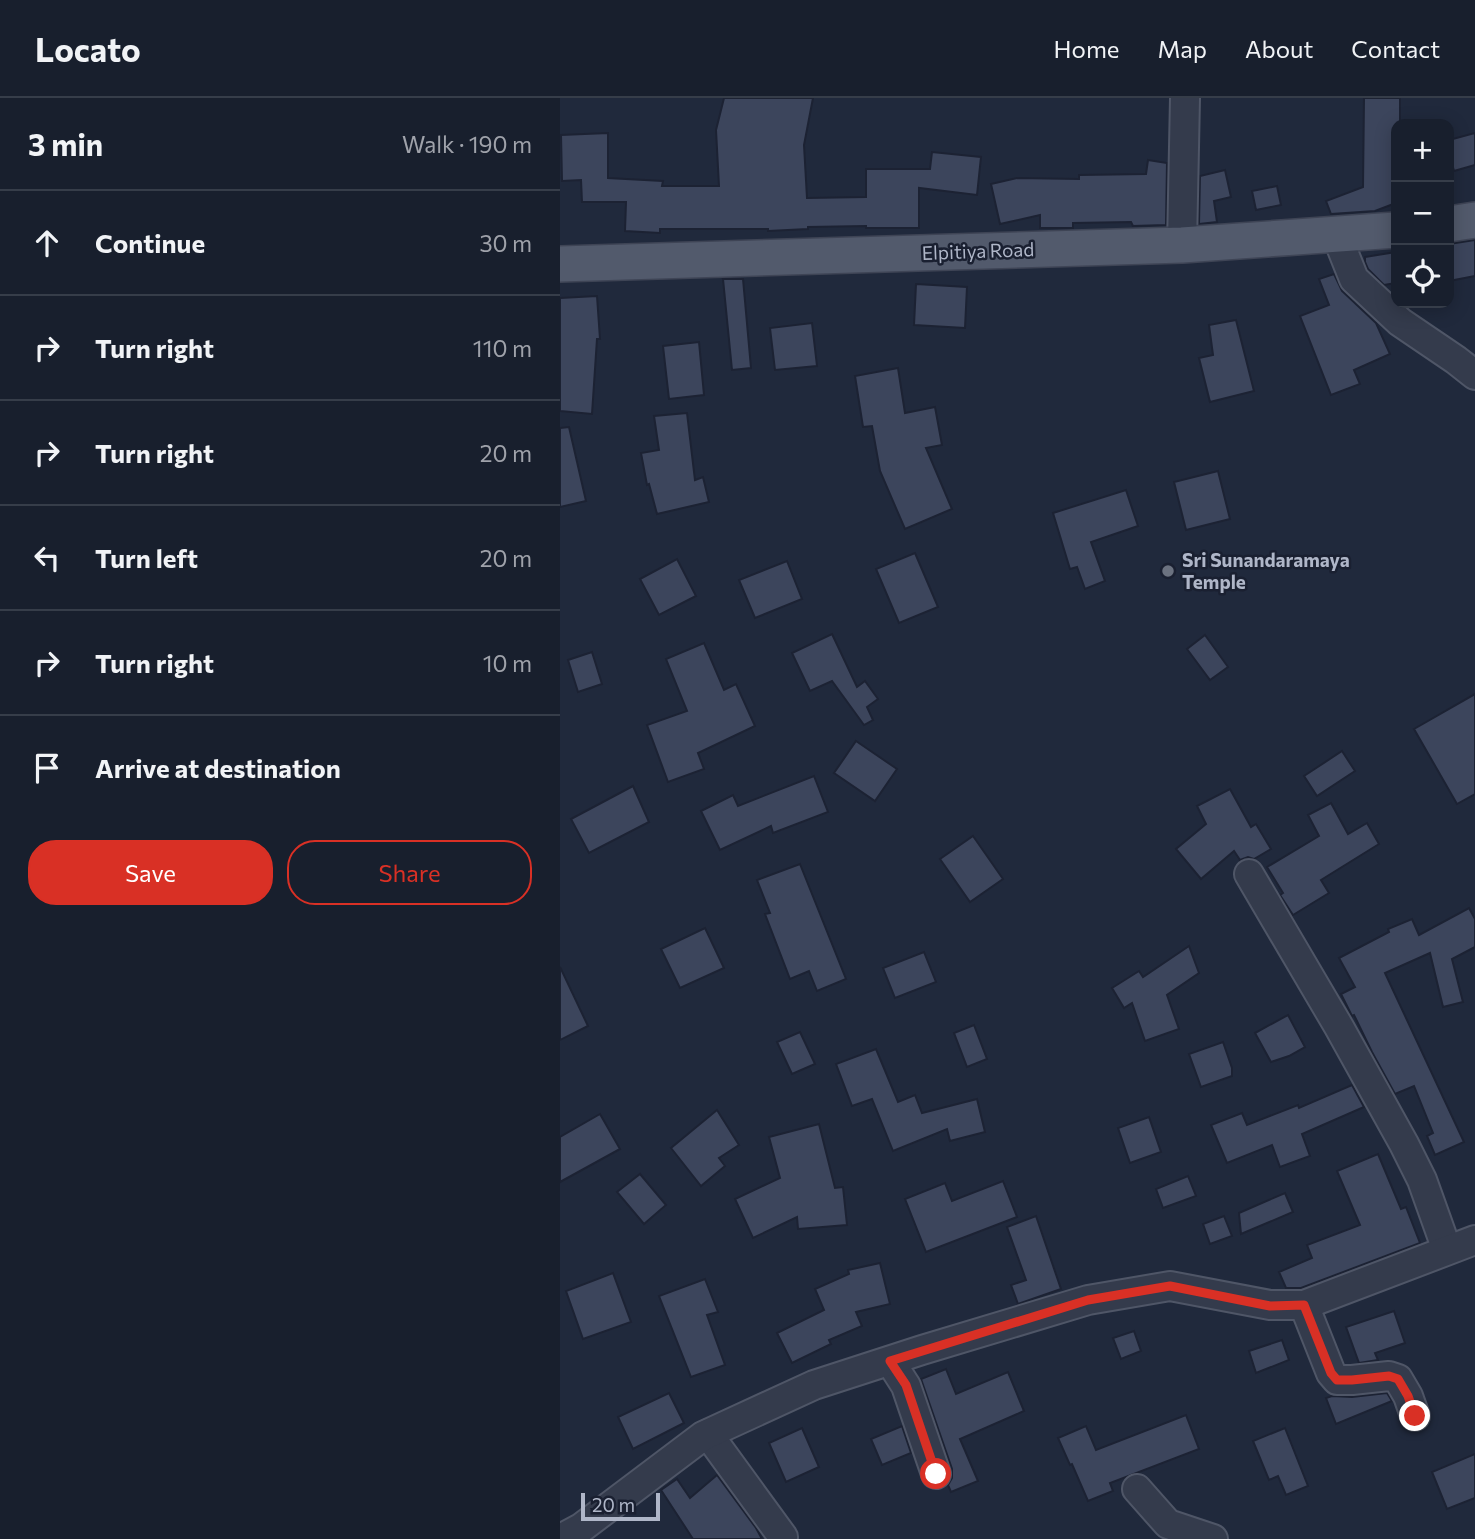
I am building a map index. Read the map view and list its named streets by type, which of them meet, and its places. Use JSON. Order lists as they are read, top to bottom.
{
  "streets": {
    "main road": ["Elpitiya Road"]
  },
  "places": ["Sri Sunandaramaya Temple"],
  "scale_bar": "20 m",
  "page": {
    "header": "Locato",
    "nav": [
      "Home",
      "Map",
      "About",
      "Contact"
    ],
    "heading": ["3 min", "Walk · 190 m"],
    "map_buttons": ["+", "−"],
    "list": [
      ["Continue", "30 m"],
      ["Turn right", "110 m"],
      ["Turn right", "20 m"],
      ["Turn left", "20 m"],
      ["Turn right", "10 m"],
      "Arrive at destination"
    ],
    "buttons": ["Save", "Share"],
    "scale": "20 m"
  }
}
